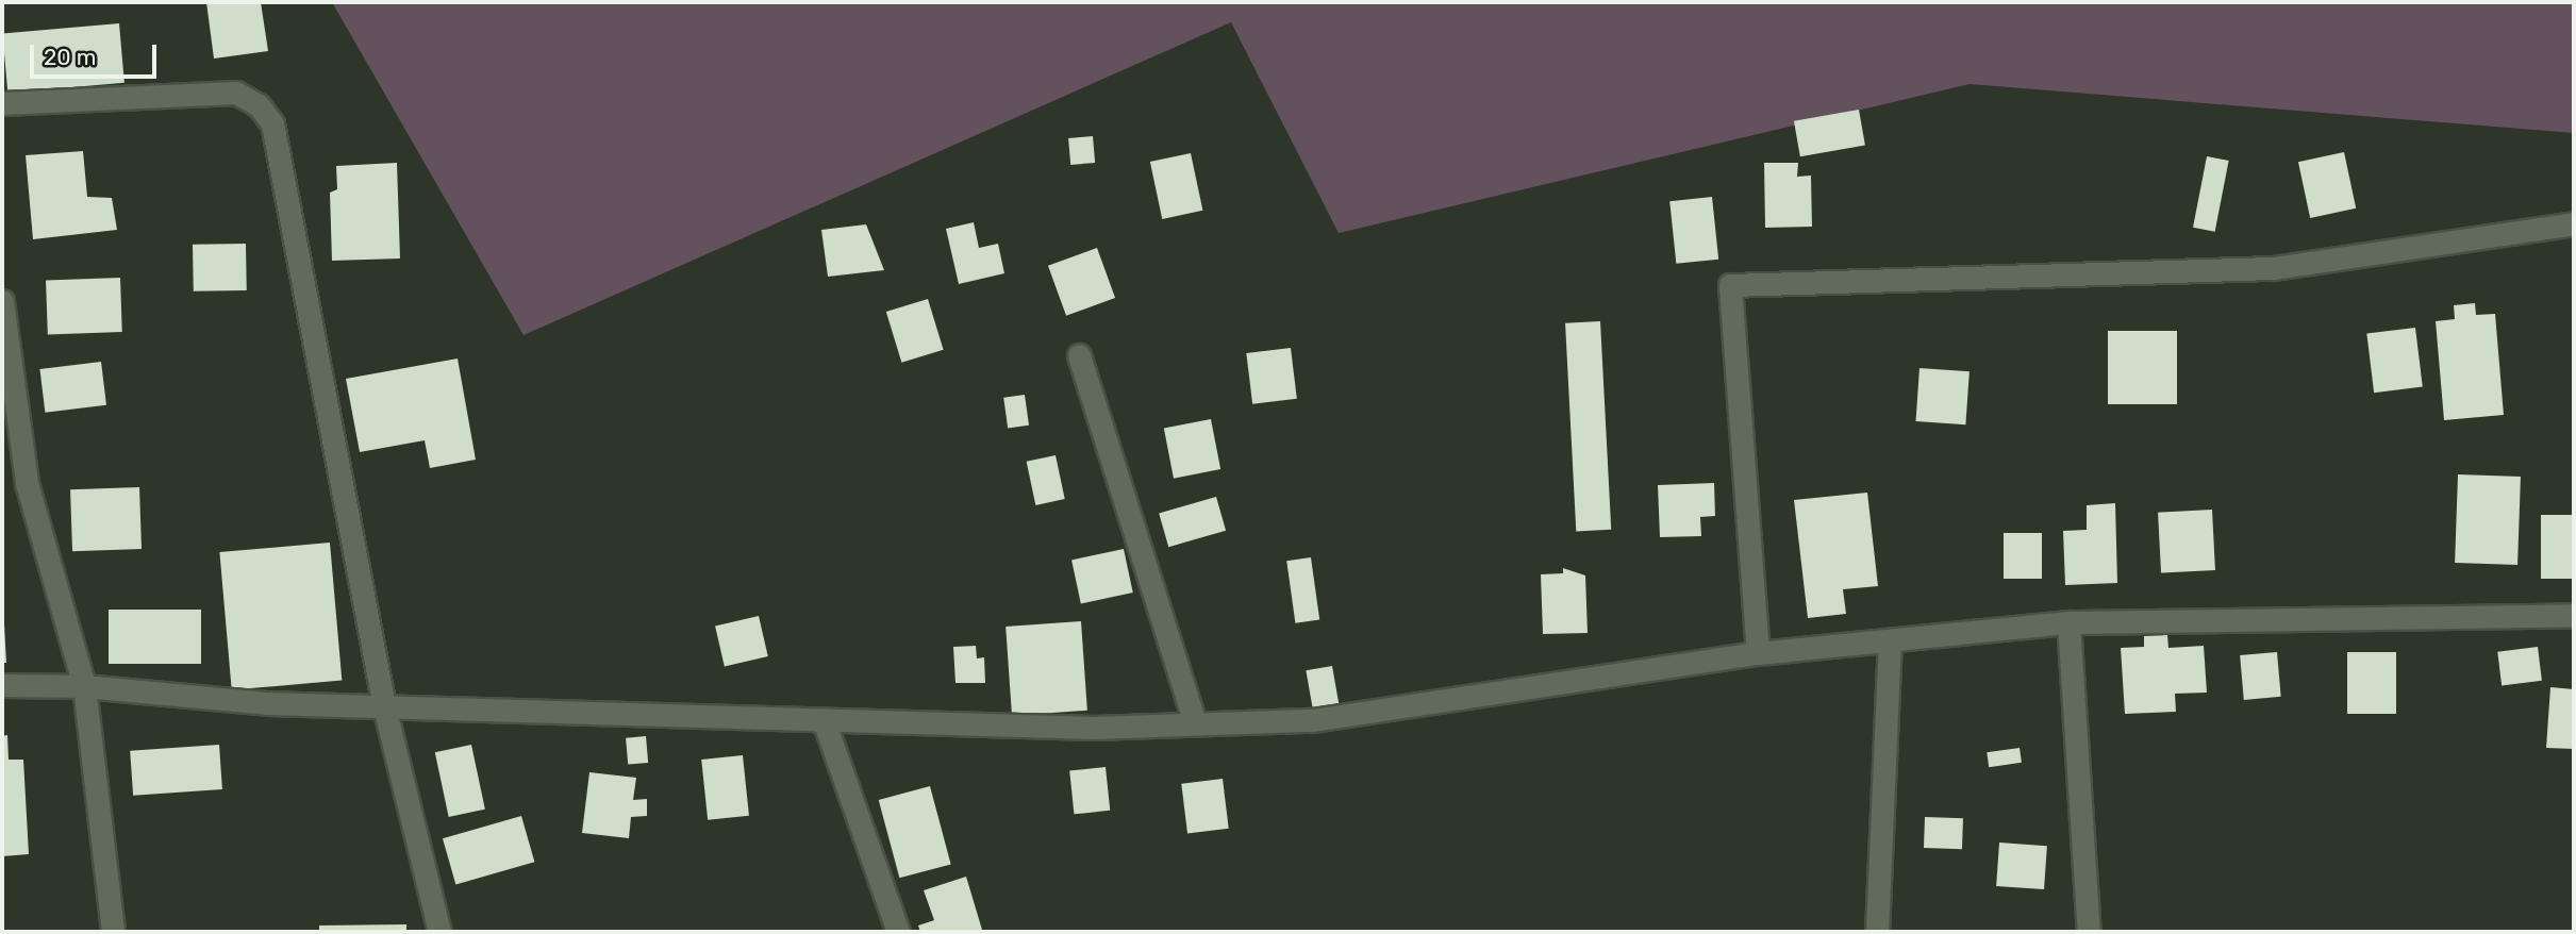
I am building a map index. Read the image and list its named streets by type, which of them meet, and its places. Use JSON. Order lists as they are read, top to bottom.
{
  "scale_bar": "20 m"
}
